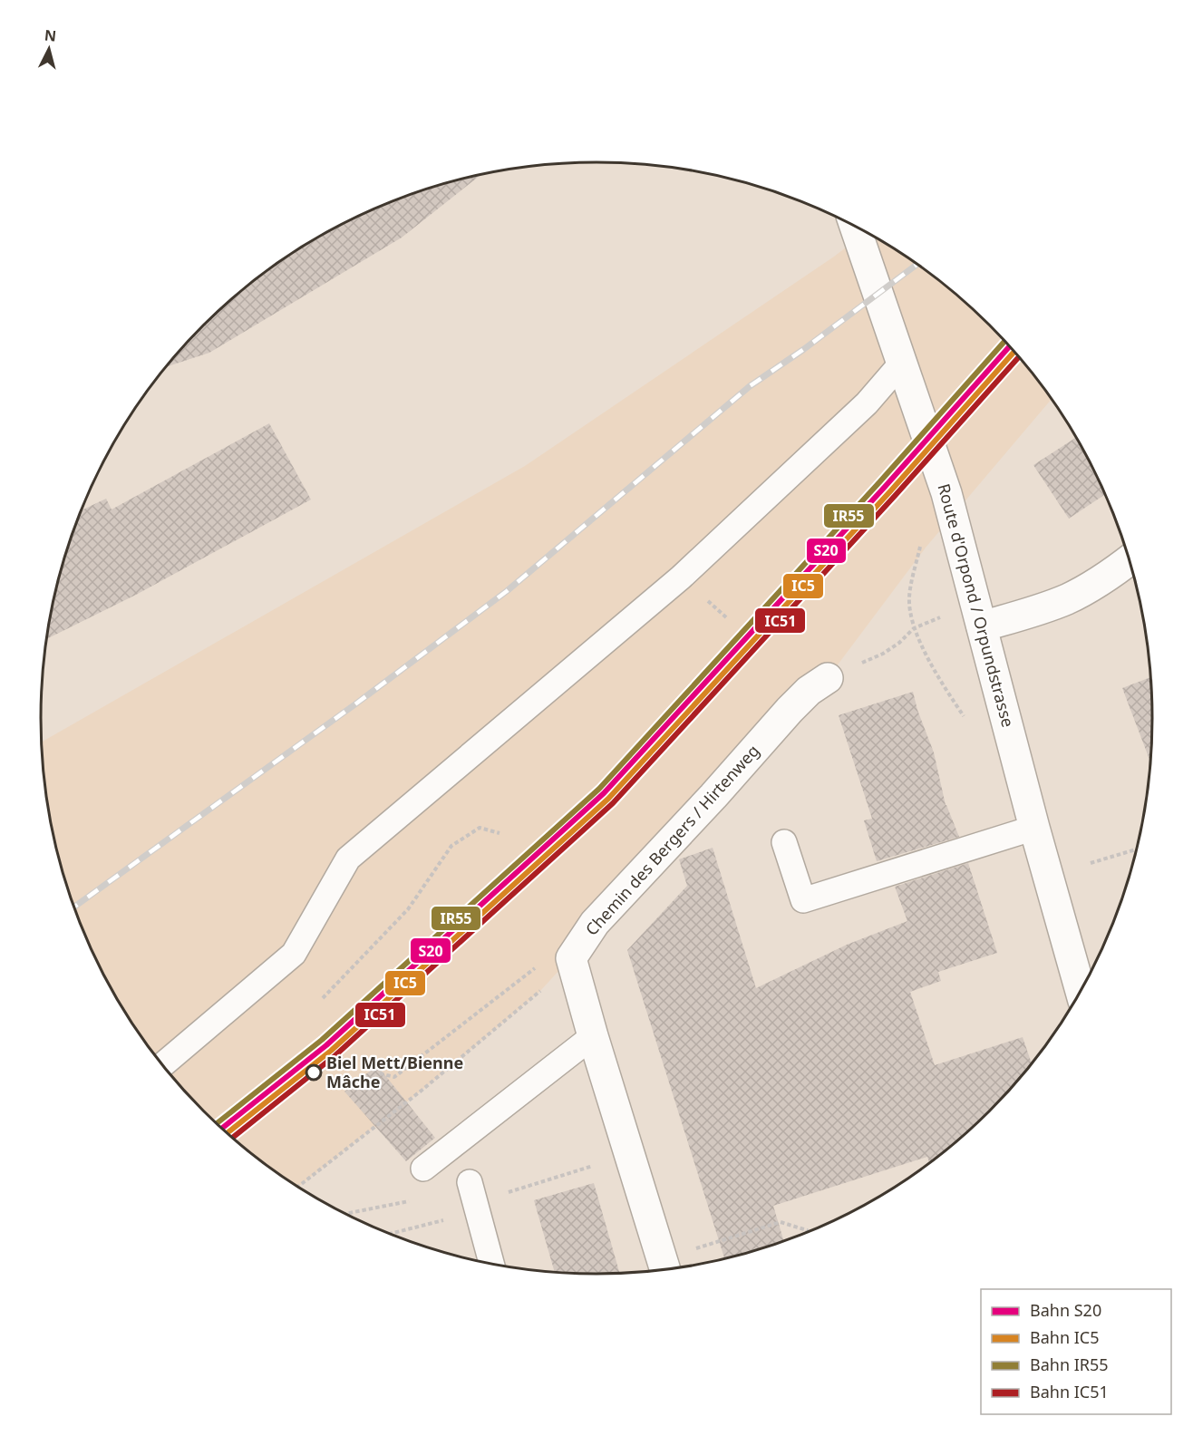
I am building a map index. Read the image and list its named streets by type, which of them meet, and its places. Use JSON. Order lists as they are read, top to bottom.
{
  "streets": {
    "street": ["Route d'Orpond / Orpundstrasse", "Chemin des Bergers / Hirtenweg"]
  },
  "places": ["Biel Mett/Bienne Mâche"],
  "lines": [
    "rail line IR55",
    "rail line S20",
    "rail line IC5",
    "rail line IC51"
  ],
  "legend": [
    "Bahn S20",
    "Bahn IC5",
    "Bahn IR55",
    "Bahn IC51"
  ],
  "north": "top"
}
